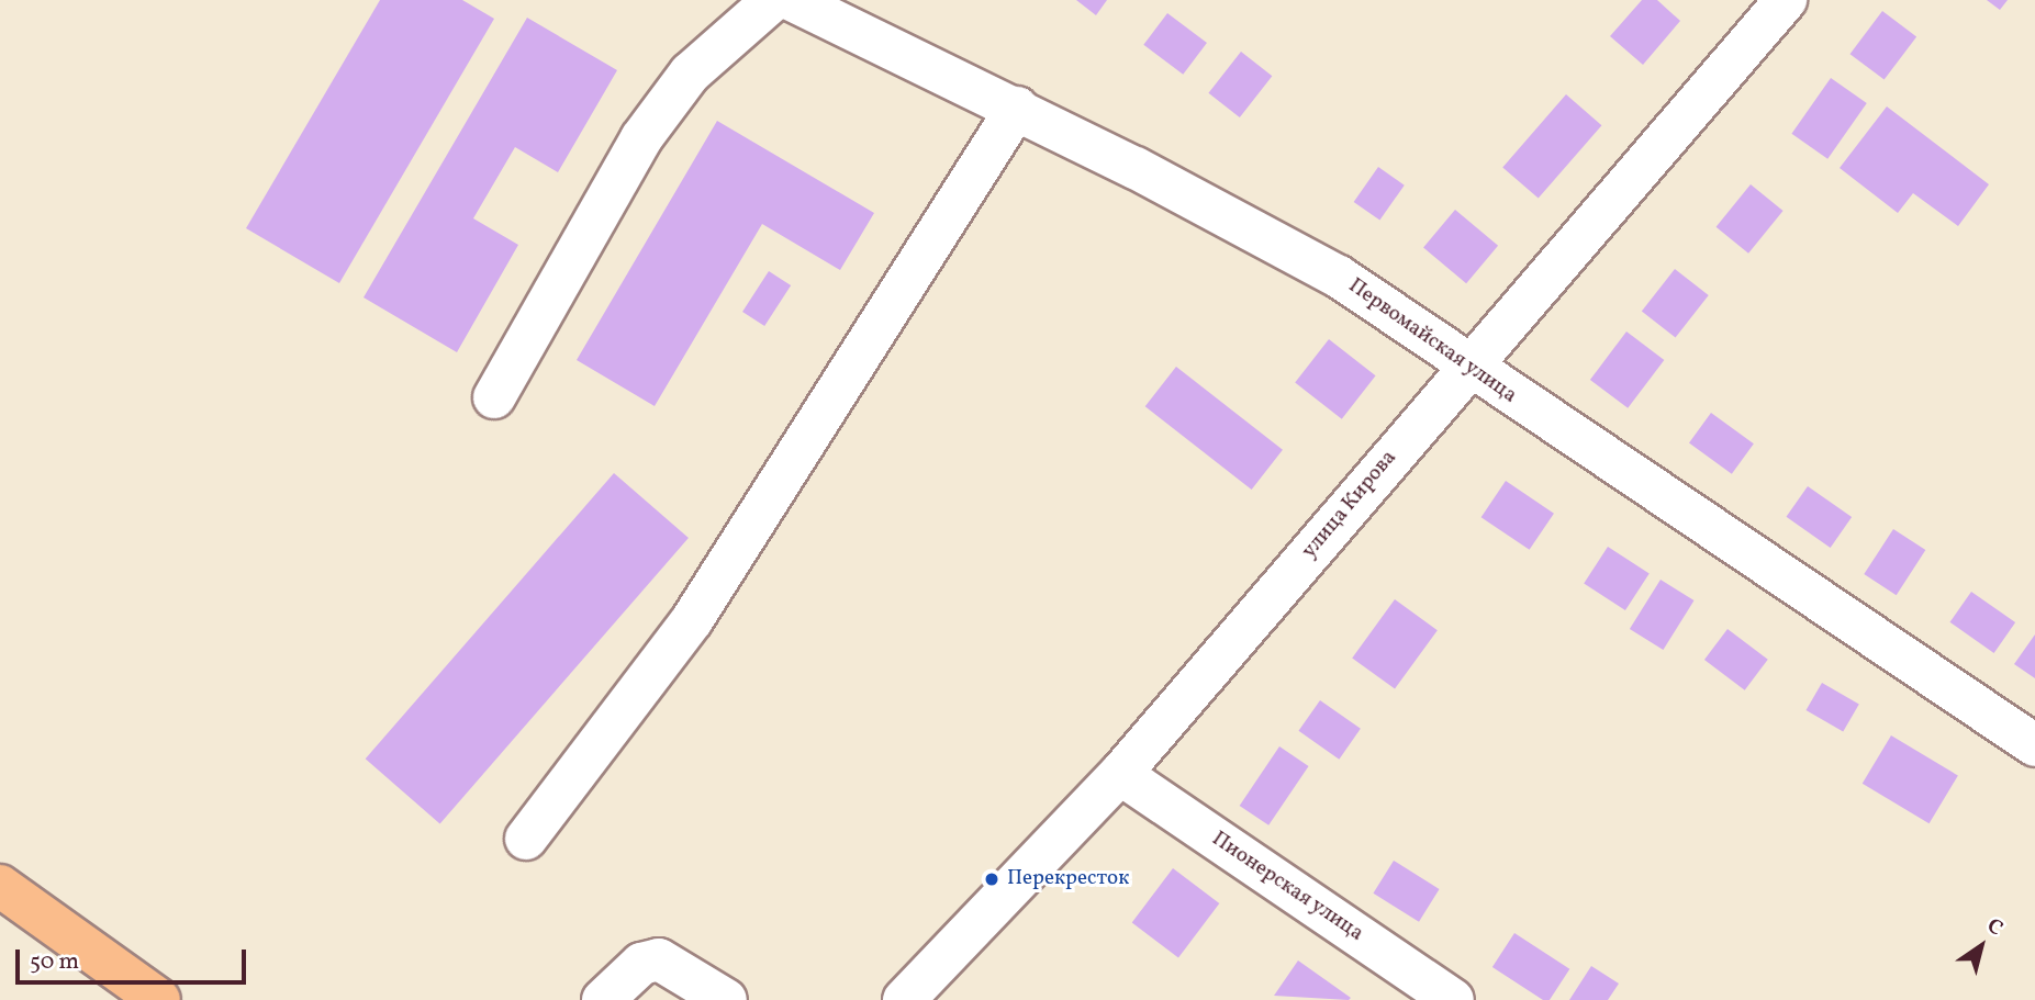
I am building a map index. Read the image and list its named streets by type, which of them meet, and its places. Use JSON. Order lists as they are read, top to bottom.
{
  "streets": {
    "street": ["Первомайская улица", "улица Кирова", "Пионерская улица"]
  },
  "crossings": [
    ["Первомайская улица", "улица Кирова"],
    ["улица Кирова", "Пионерская улица"]
  ],
  "places": ["Перекресток"],
  "scale_bar": "50 m",
  "north": "top right"
}
